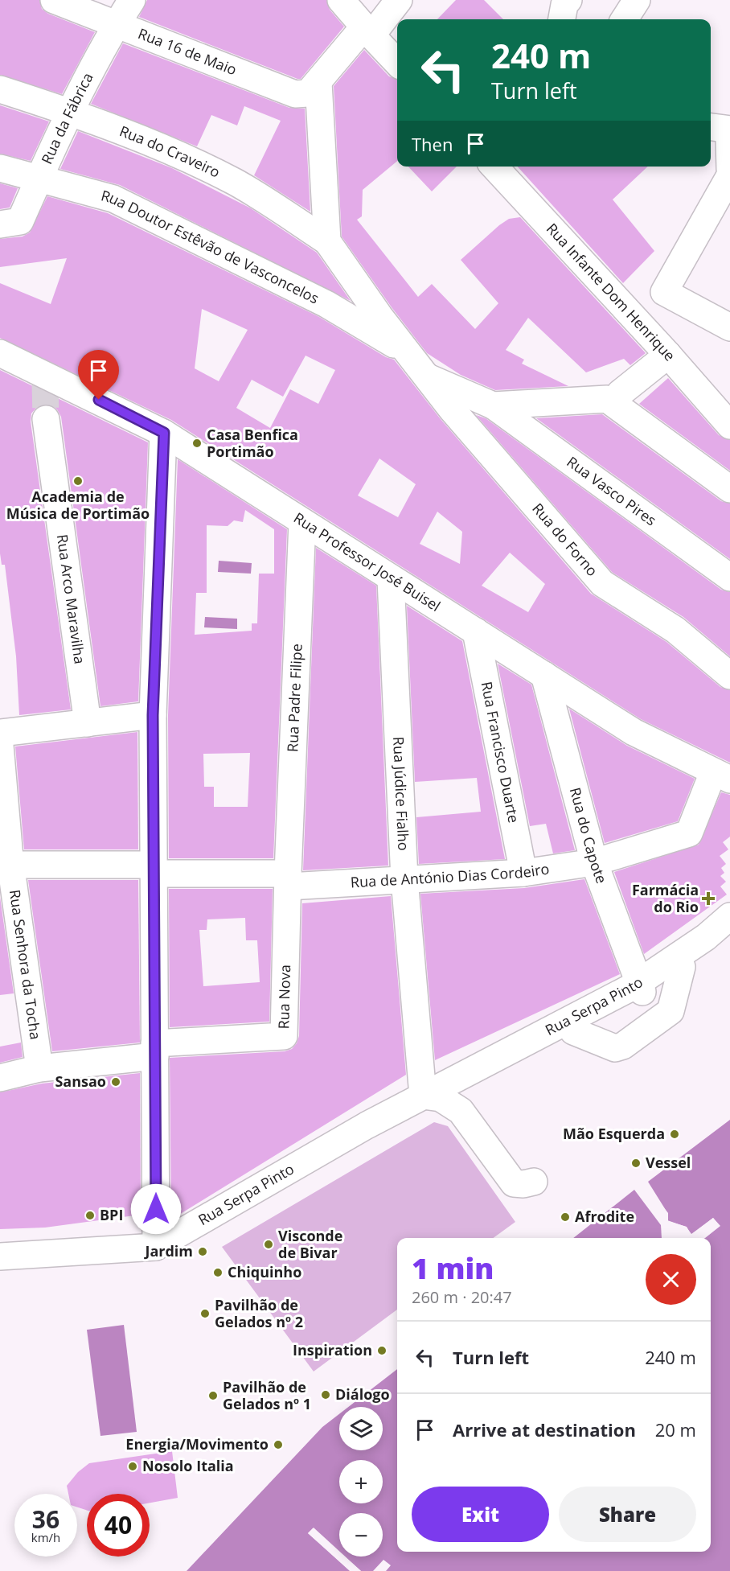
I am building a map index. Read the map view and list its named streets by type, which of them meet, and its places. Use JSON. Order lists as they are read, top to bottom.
{
  "streets": {
    "street": [
      "Rua 16 de Maio",
      "Rua da Fábrica",
      "Rua do Craveiro",
      "Rua Doutor Estêvão de Vasconcelos",
      "Rua Infante Dom Henrique",
      "Rua Vasco Pires",
      "Rua do Forno",
      "Rua Professor José Buisel",
      "Rua Arco Maravilha",
      "Rua Padre Filipe",
      "Rua Francisco Duarte",
      "Rua Júdice Fialho",
      "Rua do Capote",
      "Rua de António Dias Cordeiro",
      "Rua Senhora da Tocha",
      "Rua Nova",
      "Rua Serpa Pinto"
    ]
  },
  "crossings": [
    ["Rua 16 de Maio", "Rua da Fábrica"],
    ["Rua da Fábrica", "Rua do Craveiro"],
    ["Rua da Fábrica", "Rua Doutor Estêvão de Vasconcelos"],
    ["Rua do Craveiro", "Rua do Forno"],
    ["Rua Doutor Estêvão de Vasconcelos", "Rua do Forno"],
    ["Rua Professor José Buisel", "Rua Padre Filipe"],
    ["Rua Professor José Buisel", "Rua Francisco Duarte"],
    ["Rua Professor José Buisel", "Rua Júdice Fialho"],
    ["Rua Professor José Buisel", "Rua do Capote"],
    ["Rua Professor José Buisel", "Rua de António Dias Cordeiro"],
    ["Rua Padre Filipe", "Rua de António Dias Cordeiro"],
    ["Rua Padre Filipe", "Rua Nova"],
    ["Rua Francisco Duarte", "Rua de António Dias Cordeiro"],
    ["Rua Júdice Fialho", "Rua de António Dias Cordeiro"],
    ["Rua Júdice Fialho", "Rua Serpa Pinto"],
    ["Rua do Capote", "Rua de António Dias Cordeiro"],
    ["Rua do Capote", "Rua Serpa Pinto"],
    ["Rua de António Dias Cordeiro", "Rua Senhora da Tocha"],
    ["Rua de António Dias Cordeiro", "Rua Nova"]
  ],
  "places": {
    "other": [
      "Casa Benfica Portimão",
      "Academia de Música de Portimão",
      "Sansao",
      "Mão Esquerda",
      "Vessel",
      "BPI",
      "Afrodite",
      "Visconde de Bivar",
      "Jardim",
      "Chiquinho",
      "Pavilhão de Gelados nº 2",
      "Inspiration",
      "Diálogo",
      "Pavilhão de Gelados nº 1",
      "Energia/Movimento",
      "Nosolo Italia"
    ],
    "health": ["Farmácia do Rio"]
  },
  "page": {
    "turn": ["240 m", "Turn left"],
    "then": "Then",
    "heading": ["1 min", "260 m · 20:47"],
    "list": [
      {
        "name": "Turn left",
        "value": "240 m"
      },
      {
        "name": "Arrive at destination",
        "value": "20 m"
      }
    ],
    "map_buttons": ["+", "−"],
    "buttons": ["Exit", "Share"],
    "speed": "36 km/h",
    "limit": "40"
  }
}
